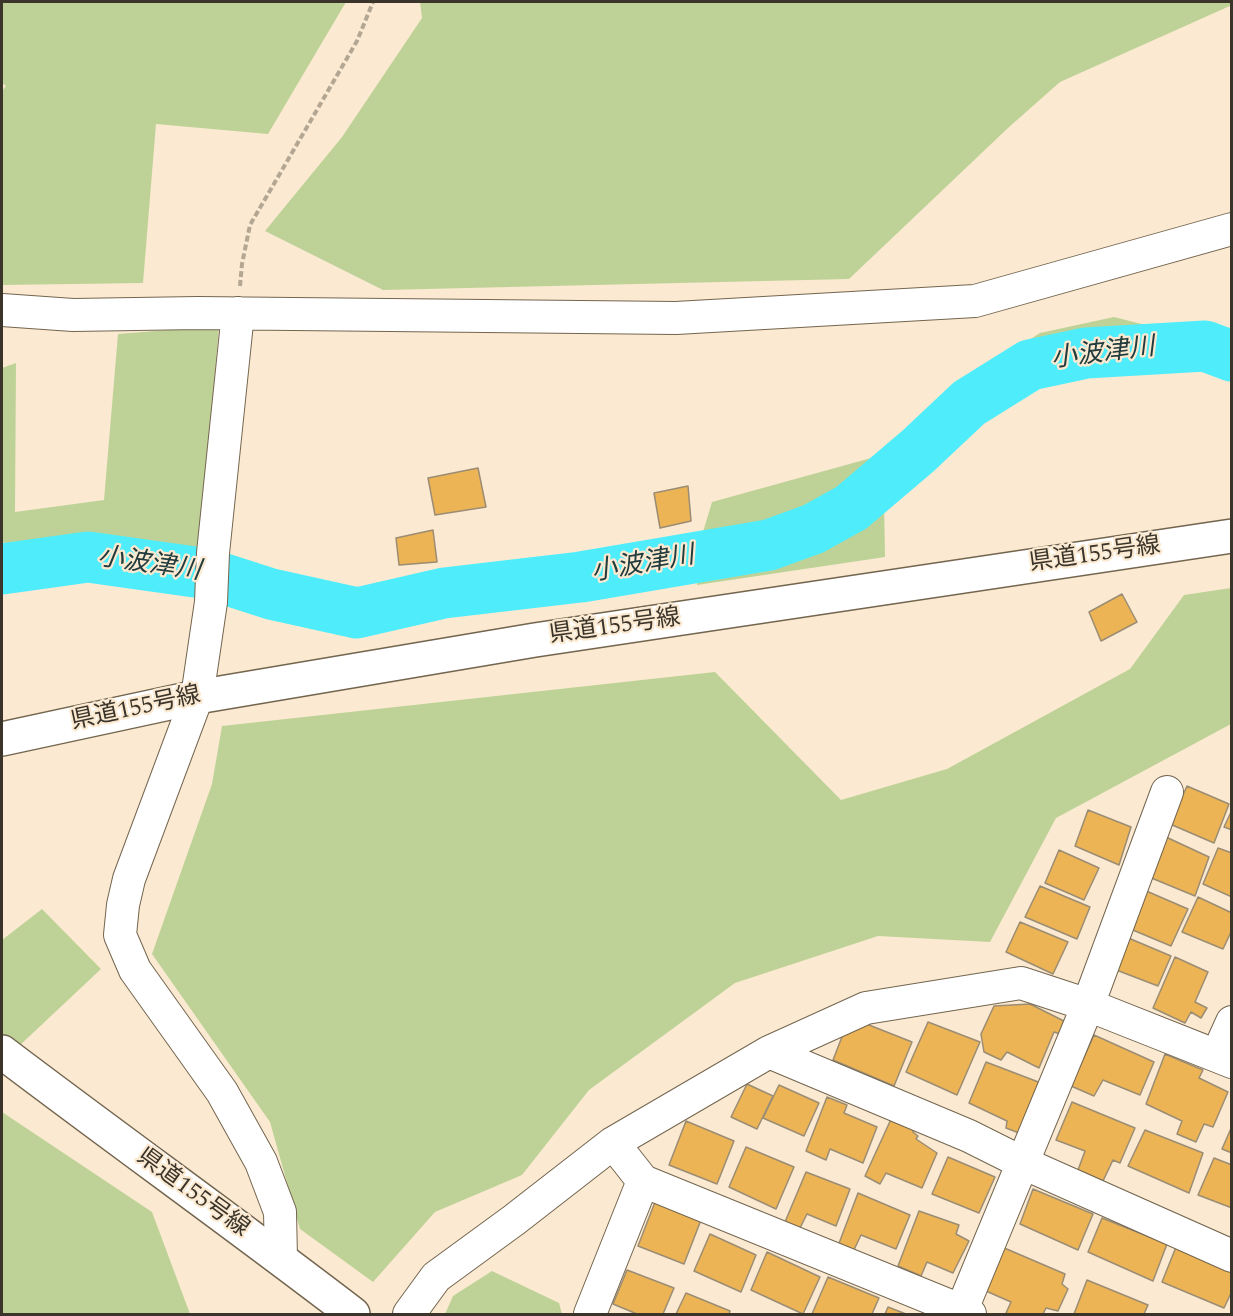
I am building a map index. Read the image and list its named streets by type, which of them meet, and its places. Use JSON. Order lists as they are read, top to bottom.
{
  "streets": {
    "main road": ["県道155号線"]
  },
  "water": ["小波津川"]
}
